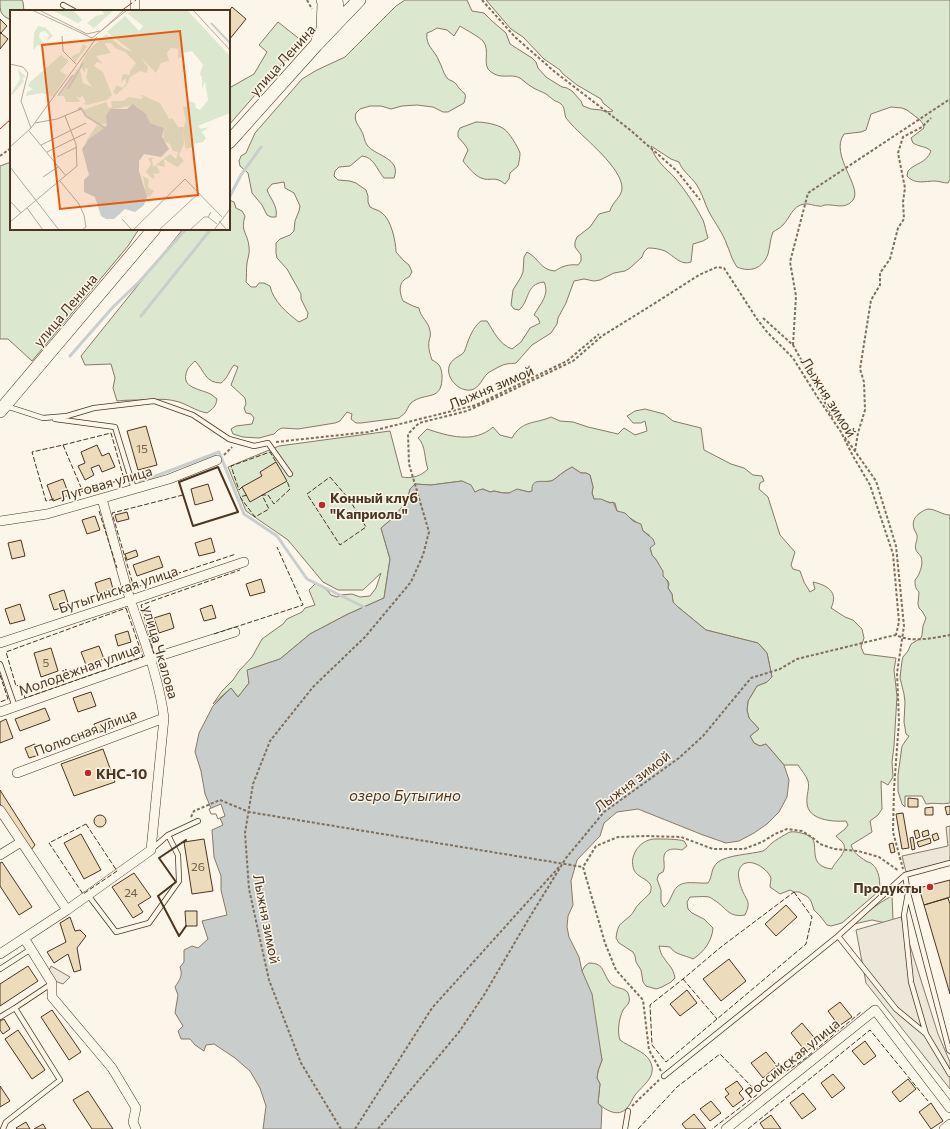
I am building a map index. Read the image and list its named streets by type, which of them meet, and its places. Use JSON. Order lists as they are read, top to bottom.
{
  "streets": {
    "street": [
      "улица Ленина",
      "Луговая улица",
      "Бутыгинская улица",
      "улица Чкалова",
      "Молодёжная улица",
      "Полюсная улица",
      "Российская улица"
    ],
    "path": ["Лыжня зимой"]
  },
  "crossings": [
    ["Луговая улица", "улица Чкалова"],
    ["Бутыгинская улица", "улица Чкалова"],
    ["улица Чкалова", "Молодёжная улица"],
    ["улица Чкалова", "Полюсная улица"]
  ],
  "water": ["озеро Бутыгино"],
  "places": ["Конный клуб \"Каприоль\"", "КНС-10", "Продукты"],
  "house_numbers": [
    "15",
    "5",
    "26",
    "24"
  ]
}
